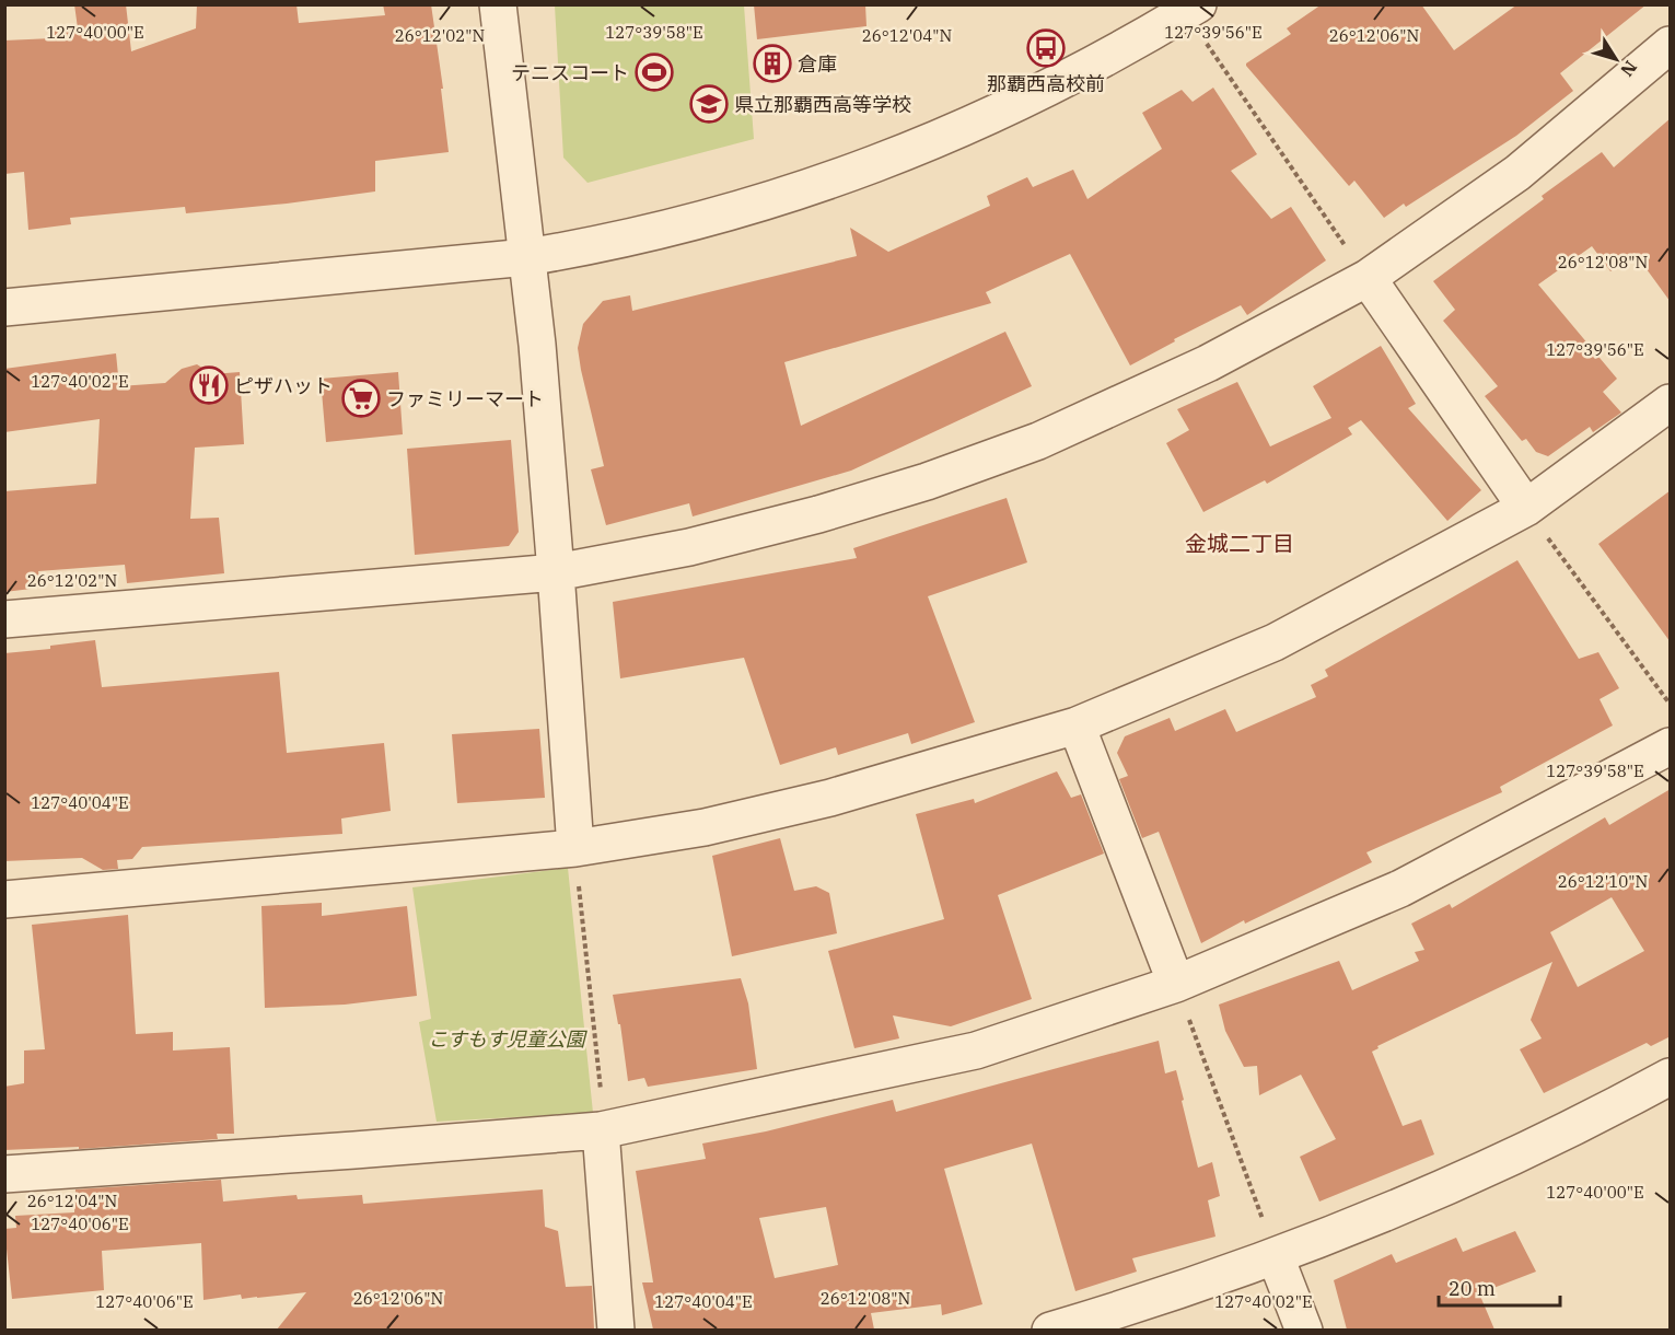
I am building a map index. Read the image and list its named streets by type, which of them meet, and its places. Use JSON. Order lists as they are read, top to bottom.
{
  "districts": ["金城二丁目"],
  "parks": ["こすもす児童公園"],
  "places": {
    "bus stop": ["那覇西高校前"],
    "building": ["倉庫"],
    "sports": ["テニスコート"],
    "school or university": ["県立那覇西高等学校"],
    "restaurant": ["ピザハット"],
    "supermarket": ["ファミリーマート"]
  },
  "scale_bar": "20 m",
  "north": "bottom right",
  "coordinates": [
    "127°39'58\"E",
    "127°39'56\"E",
    "127°40'00\"E",
    "26°12'02\"N",
    "26°12'04\"N",
    "26°12'06\"N",
    "26°12'08\"N",
    "127°40'02\"E",
    "127°40'04\"E",
    "26°12'10\"N",
    "127°40'06\"E"
  ]
}
